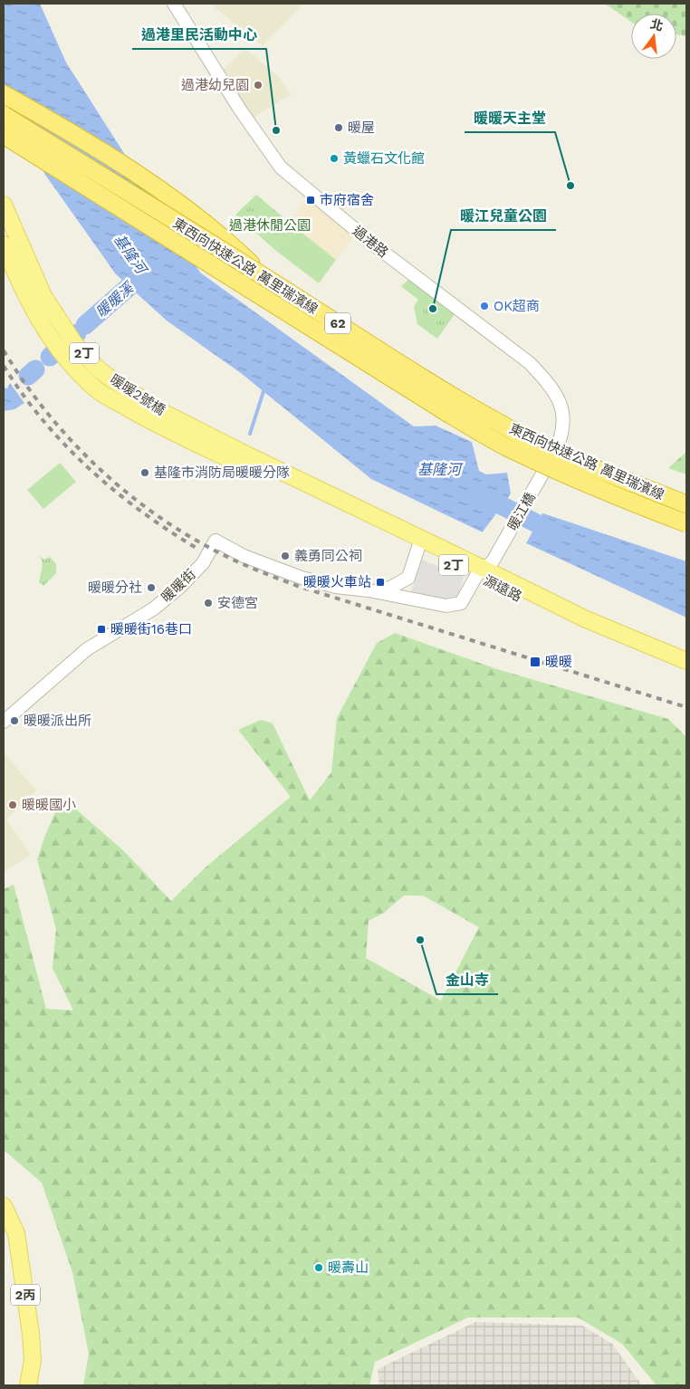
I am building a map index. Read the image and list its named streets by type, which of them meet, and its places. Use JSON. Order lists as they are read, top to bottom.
{
  "streets": {
    "highway": ["東西向快速公路 萬里瑞濱線", "62"],
    "main road": [
      "2丁",
      "暖暖2號橋",
      "源遠路",
      "2丙"
    ],
    "street": ["過港路", "暖江橋", "暖暖街"]
  },
  "crossings": [
    ["過港路", "暖江橋"],
    ["暖暖2號橋", "源遠路"],
    ["暖江橋", "暖暖街"],
    ["暖江橋", "源遠路"],
    ["暖暖街", "源遠路"]
  ],
  "water": ["基隆河", "暖暖溪"],
  "parks": ["過港休閒公園"],
  "places": {
    "other": [
      "過港幼兒園",
      "暖屋",
      "過港里民活動中心",
      "黃蠟石文化館",
      "暖暖天主堂",
      "OK超商",
      "暖江兒童公園",
      "基隆市消防局暖暖分隊",
      "義勇同公祠",
      "暖暖分社",
      "安德宮",
      "暖暖派出所",
      "暖暖國小",
      "金山寺",
      "暖壽山"
    ],
    "transit": [
      "市府宿舍",
      "暖暖火車站",
      "暖暖街16巷口",
      "暖暖"
    ]
  },
  "north": "top"
}
